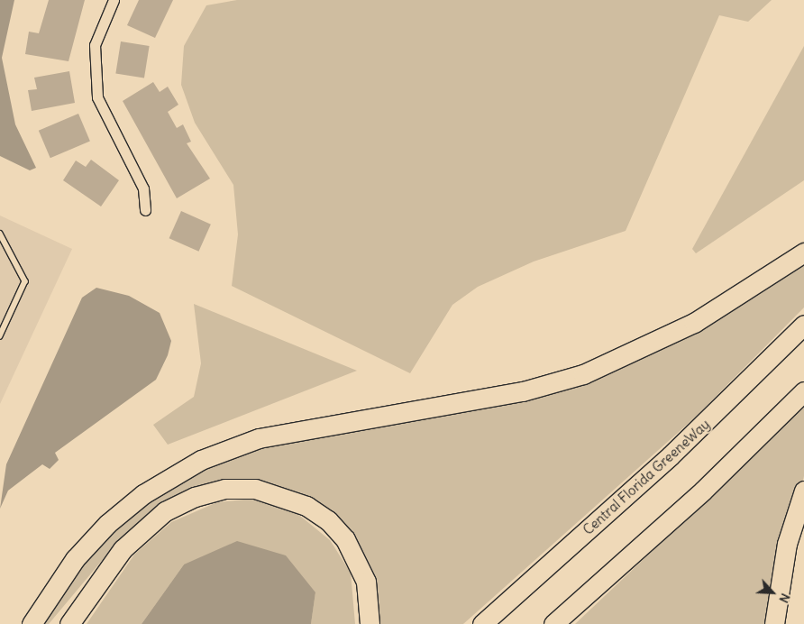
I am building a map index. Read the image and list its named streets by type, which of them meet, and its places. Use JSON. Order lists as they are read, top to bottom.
{
  "streets": {
    "highway": ["Central Florida GreeneWay"]
  },
  "north": "bottom right"
}
